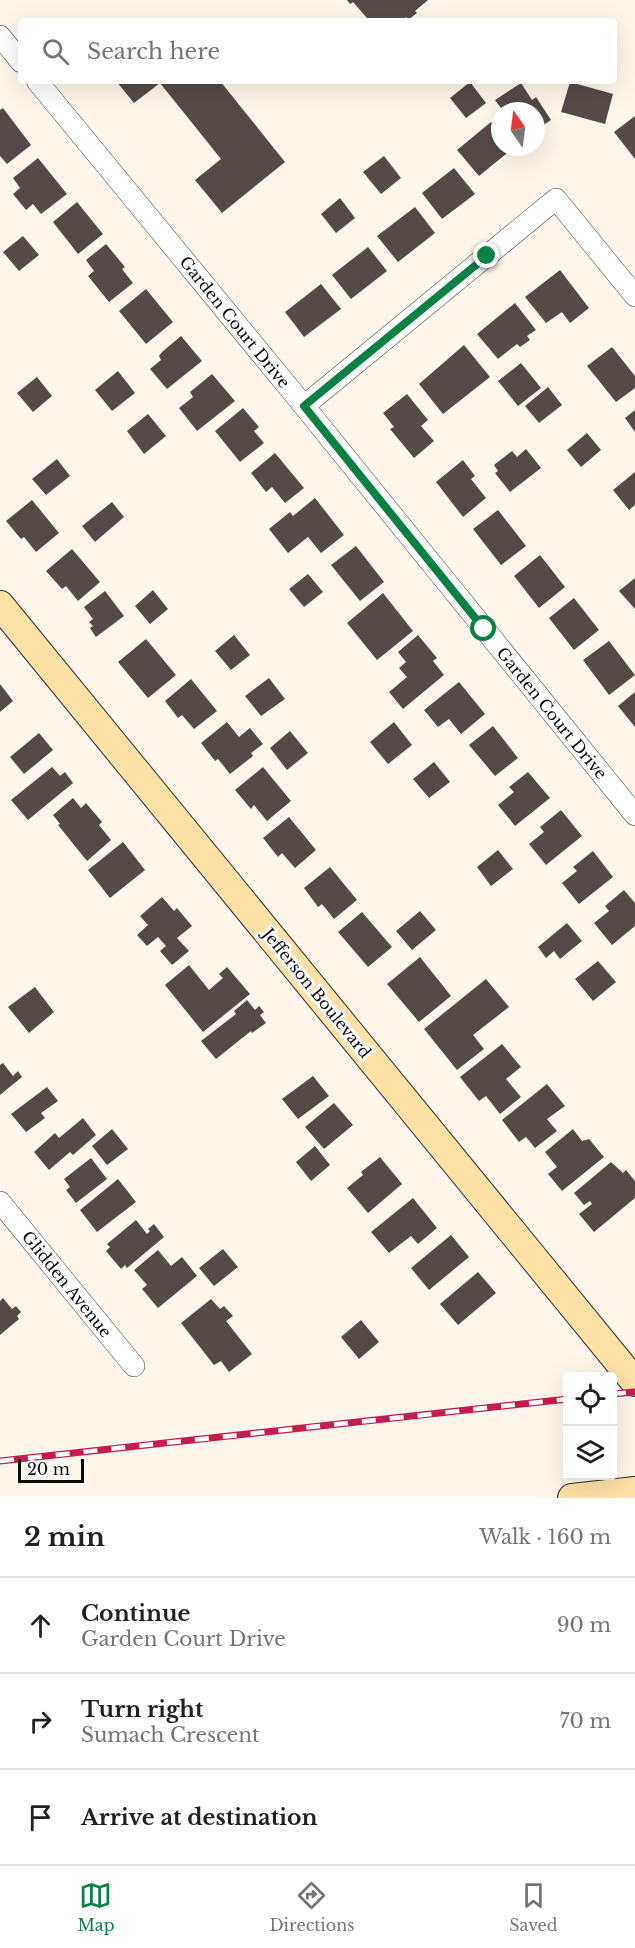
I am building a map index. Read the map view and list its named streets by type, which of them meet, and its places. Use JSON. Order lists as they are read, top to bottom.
{
  "streets": {
    "street": ["Garden Court Drive", "Jefferson Boulevard", "Glidden Avenue"]
  },
  "scale_bar": "20 m",
  "north": "top",
  "page": {
    "search": "Search here",
    "scale": "20 m",
    "heading": ["2 min", "Walk · 160 m"],
    "list": [
      ["Continue", "Garden Court Drive", "90 m"],
      ["Turn right", "Sumach Crescent", "70 m"],
      "Arrive at destination"
    ],
    "nav": ["Map", "Directions", "Saved"]
  }
}
